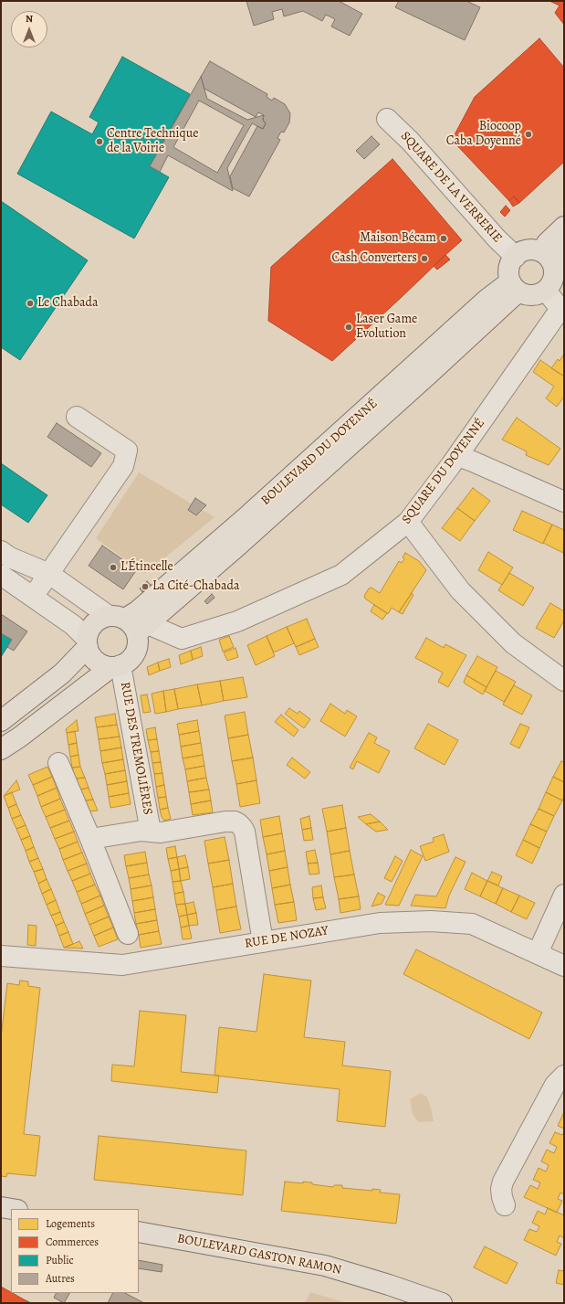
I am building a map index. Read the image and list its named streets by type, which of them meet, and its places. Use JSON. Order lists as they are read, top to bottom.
{
  "streets": {
    "main road": ["BOULEVARD DU DOYENNÉ", "BOULEVARD GASTON RAMON"],
    "street": [
      "SQUARE DE LA VERRERIE",
      "SQUARE DU DOYENNÉ",
      "RUE DES TREMOLIÈRES",
      "RUE DE NOZAY"
    ]
  },
  "crossings": [
    ["SQUARE DE LA VERRERIE", "BOULEVARD DU DOYENNÉ"],
    ["SQUARE DE LA VERRERIE", "SQUARE DU DOYENNÉ"],
    ["BOULEVARD DU DOYENNÉ", "SQUARE DU DOYENNÉ"],
    ["BOULEVARD DU DOYENNÉ", "RUE DES TREMOLIÈRES"],
    ["SQUARE DU DOYENNÉ", "RUE DES TREMOLIÈRES"],
    ["RUE DES TREMOLIÈRES", "RUE DE NOZAY"]
  ],
  "places": [
    "Biocoop Caba Doyenné",
    "Centre Technique de la Voirie",
    "Maison Bécam",
    "Cash Converters",
    "Le Chabada",
    "Laser Game Evolution",
    "L'Étincelle",
    "La Cité-Chabada"
  ],
  "legend": [
    "Logements",
    "Commerces",
    "Public",
    "Autres"
  ],
  "north": "top"
}
